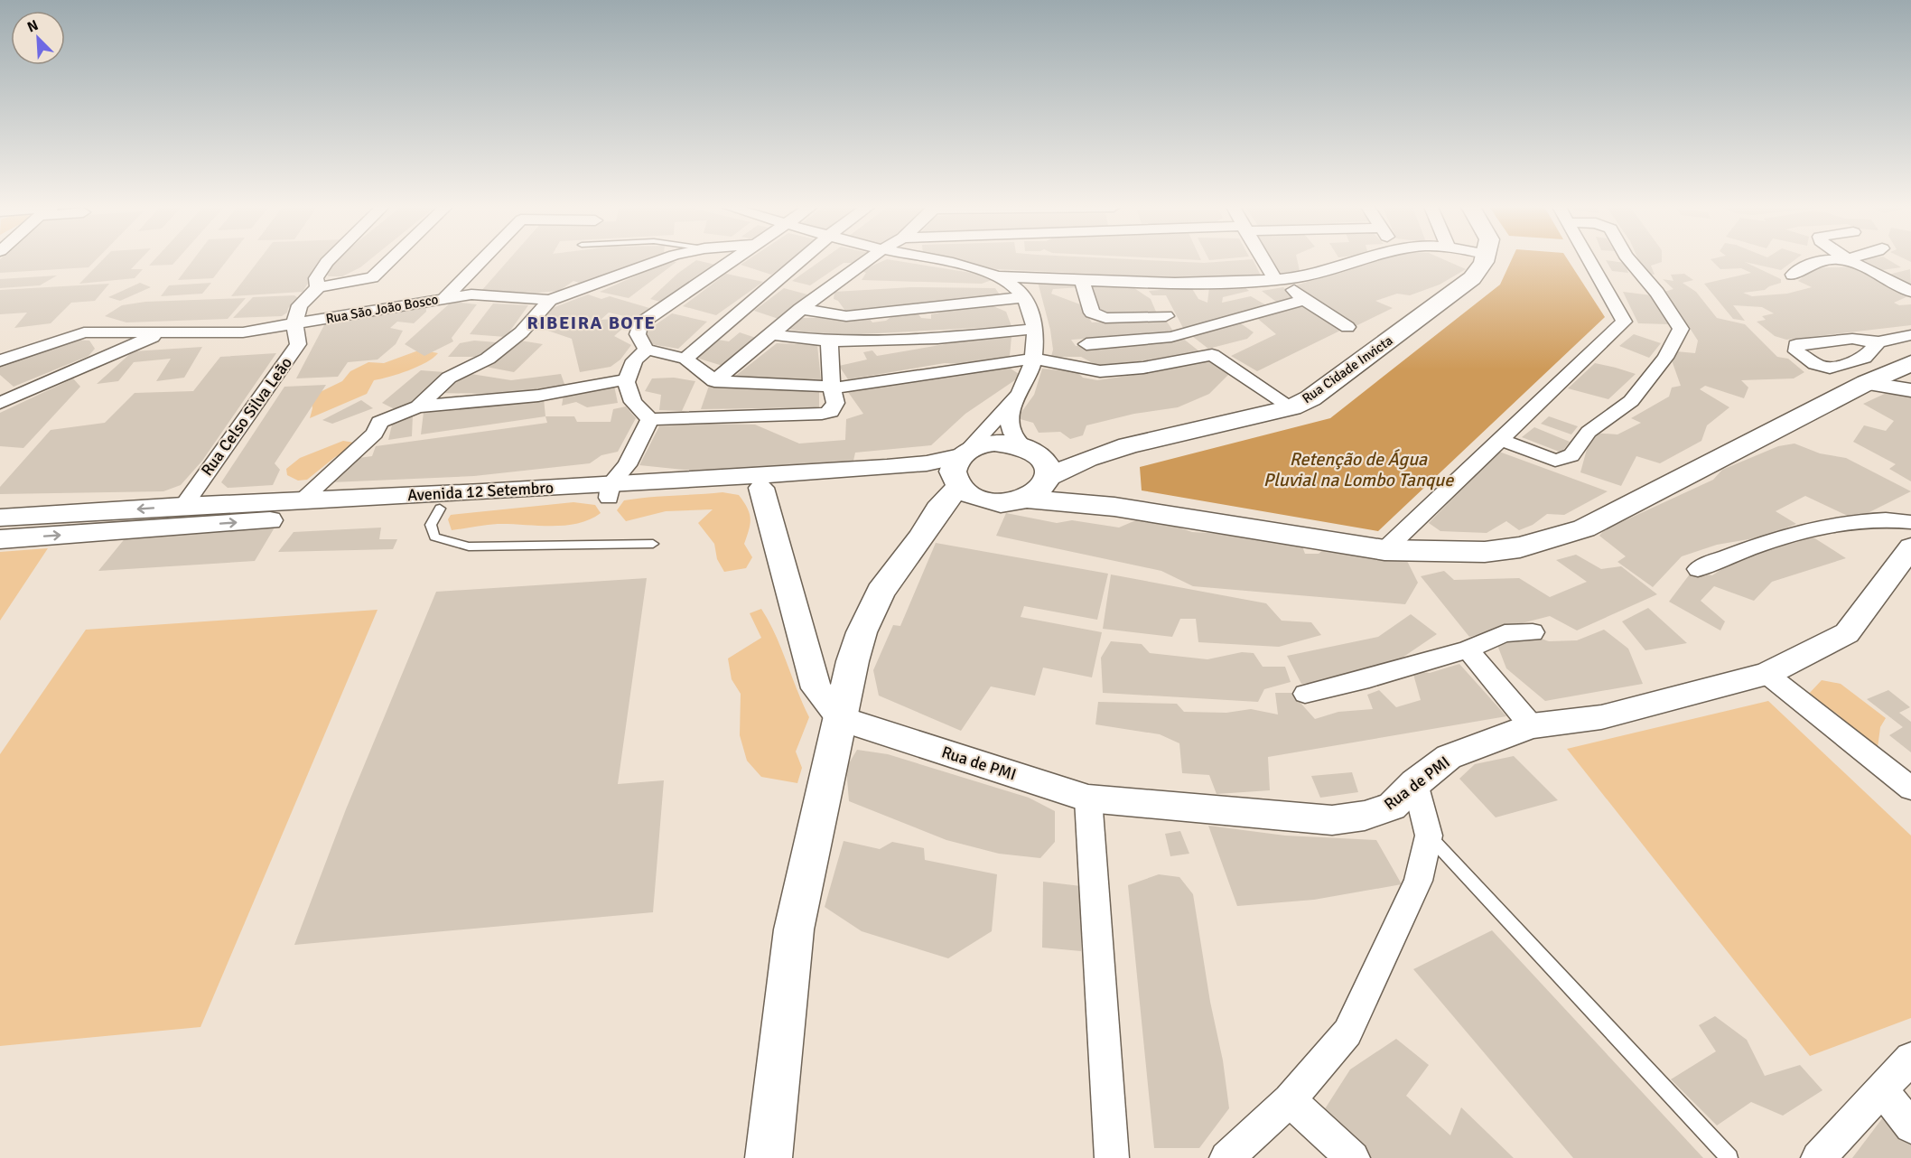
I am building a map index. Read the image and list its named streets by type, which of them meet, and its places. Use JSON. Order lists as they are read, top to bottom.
{
  "streets": {
    "main road": ["Rua Cidade Invicta"],
    "street": [
      "Rua São João Bosco",
      "Rua Celso Silva Leão",
      "Avenida 12 Setembro",
      "Rua de PMI"
    ]
  },
  "crossings": [
    ["Rua São João Bosco", "Rua Celso Silva Leão"],
    ["Rua Cidade Invicta", "Avenida 12 Setembro"],
    ["Rua Celso Silva Leão", "Avenida 12 Setembro"]
  ],
  "districts": ["RIBEIRA BOTE"],
  "water": ["Retenção de Água Pluvial na Lombo Tanque"],
  "north": "top left"
}
